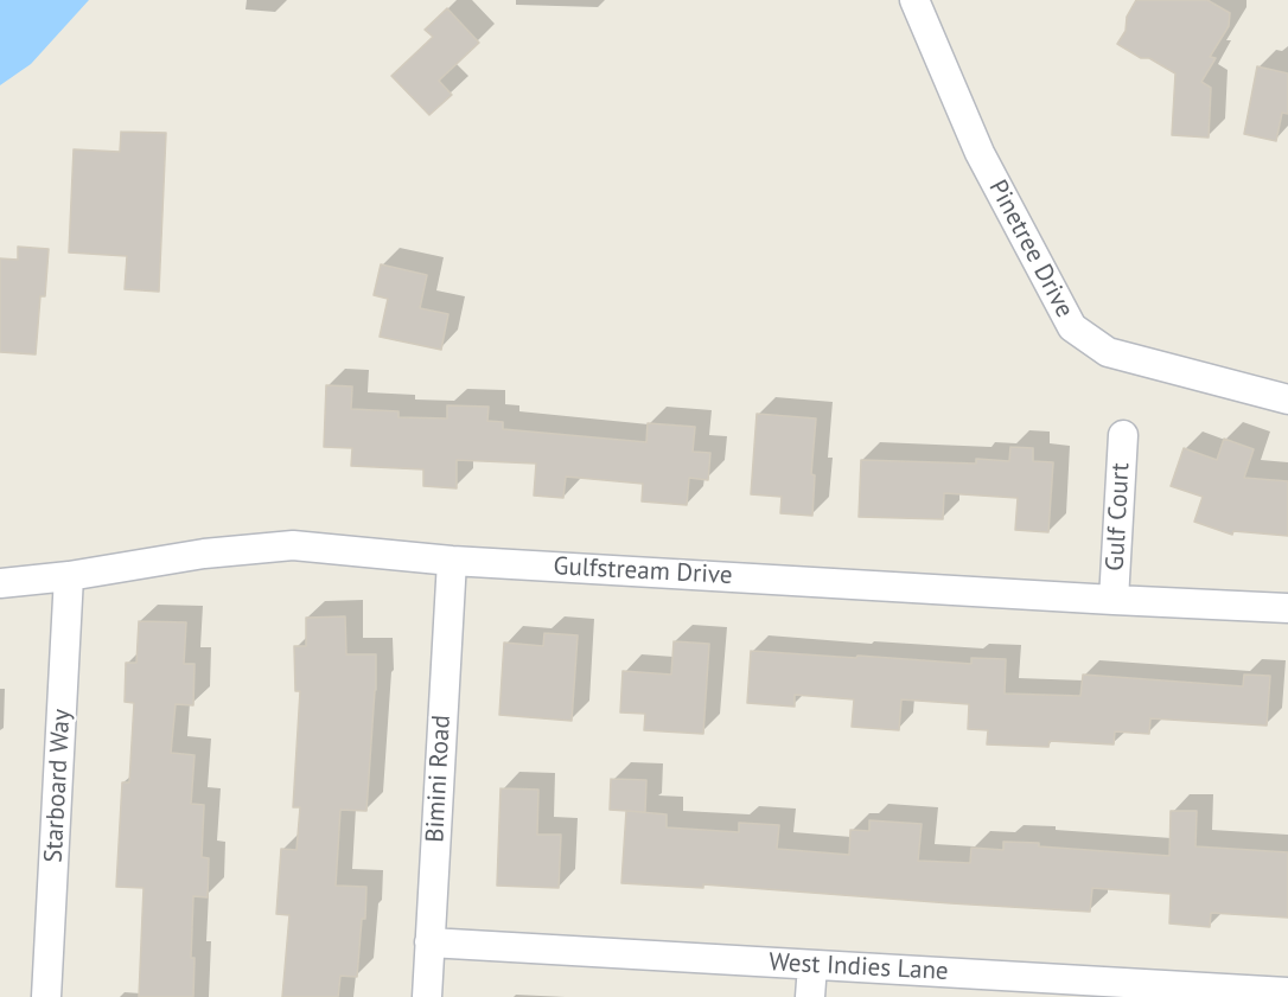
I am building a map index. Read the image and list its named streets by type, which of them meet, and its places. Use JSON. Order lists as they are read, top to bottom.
{
  "streets": {
    "street": [
      "Pinetree Drive",
      "Gulf Court",
      "Gulfstream Drive",
      "Bimini Road",
      "Starboard Way",
      "West Indies Lane"
    ]
  },
  "crossings": [
    ["Gulf Court", "Gulfstream Drive"],
    ["Gulfstream Drive", "Bimini Road"],
    ["Gulfstream Drive", "Starboard Way"],
    ["Bimini Road", "West Indies Lane"]
  ]
}
